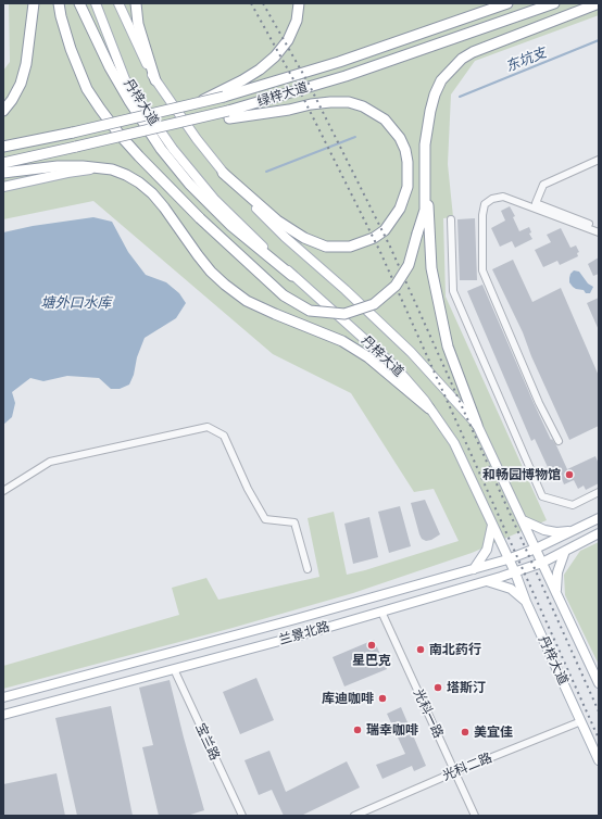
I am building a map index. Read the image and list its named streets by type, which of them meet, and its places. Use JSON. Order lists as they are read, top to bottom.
{
  "streets": {
    "highway": ["绿梓大道"],
    "main road": ["丹梓大道", "兰景北路"],
    "street": ["光科一路", "宝兰路", "光科二路"]
  },
  "crossings": [
    ["丹梓大道", "兰景北路"],
    ["丹梓大道", "光科二路"],
    ["兰景北路", "光科一路"],
    ["兰景北路", "宝兰路"],
    ["光科一路", "光科二路"]
  ],
  "water": ["东坑支", "塘外口水库"],
  "places": [
    "和畅园博物馆",
    "星巴克",
    "南北药行",
    "塔斯汀",
    "库迪咖啡",
    "瑞幸咖啡",
    "美宜佳"
  ]
}
